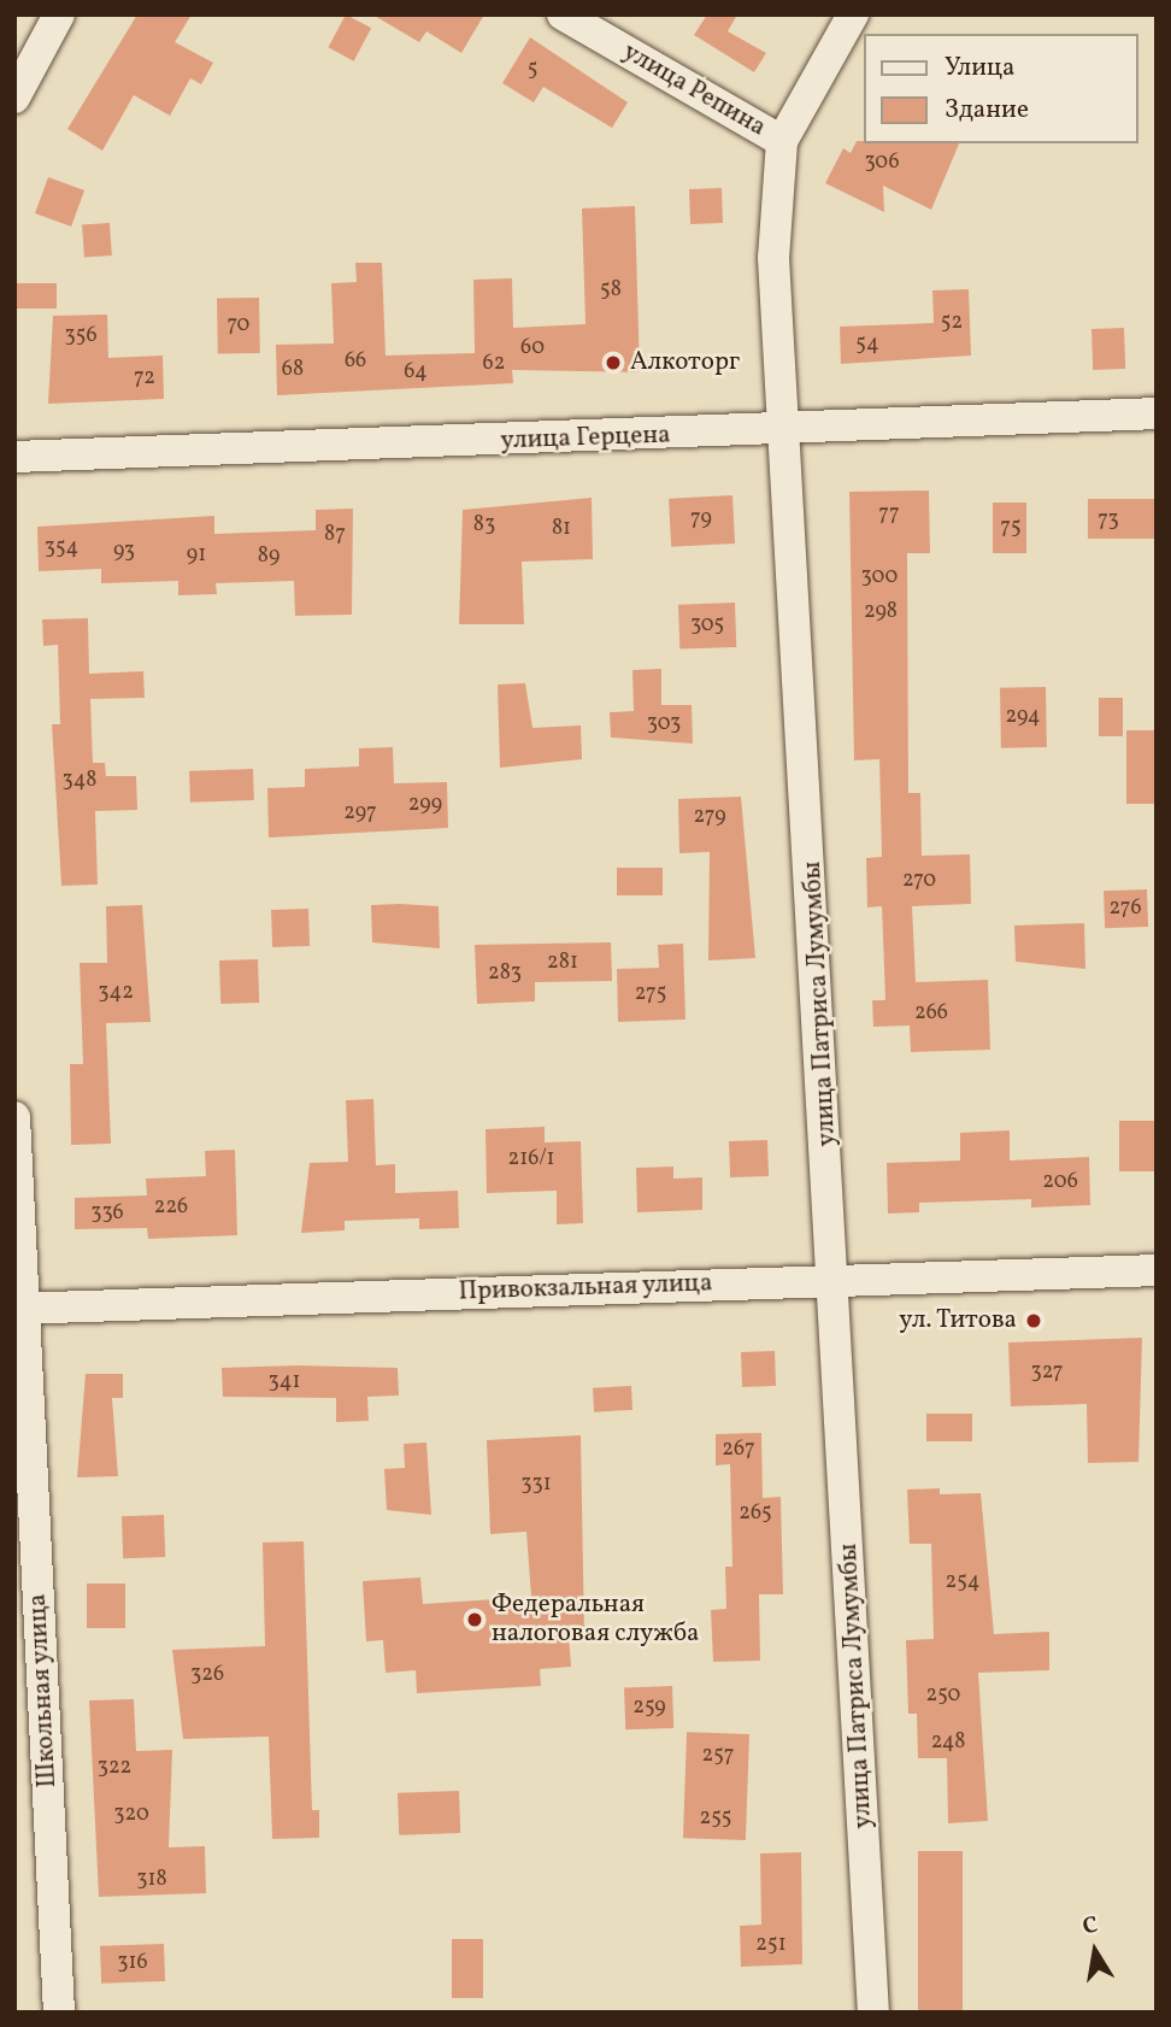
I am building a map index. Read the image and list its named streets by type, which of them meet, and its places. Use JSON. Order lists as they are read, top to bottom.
{
  "streets": {
    "street": [
      "улица Репина",
      "улица Герцена",
      "улица Патриса Лумумбы",
      "Привокзальная улица",
      "Школьная улица"
    ]
  },
  "crossings": [
    ["улица Репина", "улица Патриса Лумумбы"],
    ["улица Герцена", "улица Патриса Лумумбы"],
    ["улица Патриса Лумумбы", "Привокзальная улица"],
    ["Привокзальная улица", "Школьная улица"]
  ],
  "places": ["Алкоторг", "ул. Титова", "Федеральная налоговая служба"],
  "house_numbers": [
    "5",
    "306",
    "58",
    "52",
    "70",
    "356",
    "54",
    "60",
    "66",
    "62",
    "68",
    "64",
    "72",
    "77",
    "79",
    "73",
    "83",
    "75",
    "81",
    "87",
    "354",
    "93",
    "91",
    "89",
    "300",
    "298",
    "305",
    "294",
    "303",
    "348",
    "299",
    "297",
    "279",
    "270",
    "276",
    "281",
    "283",
    "342",
    "275",
    "266",
    "216/1",
    "206",
    "226",
    "336",
    "327",
    "341",
    "267",
    "331",
    "265",
    "254",
    "326",
    "250",
    "259",
    "248",
    "257",
    "322",
    "320",
    "255",
    "318",
    "251",
    "316"
  ],
  "legend": ["Улица", "Здание"],
  "north": "top"
}
